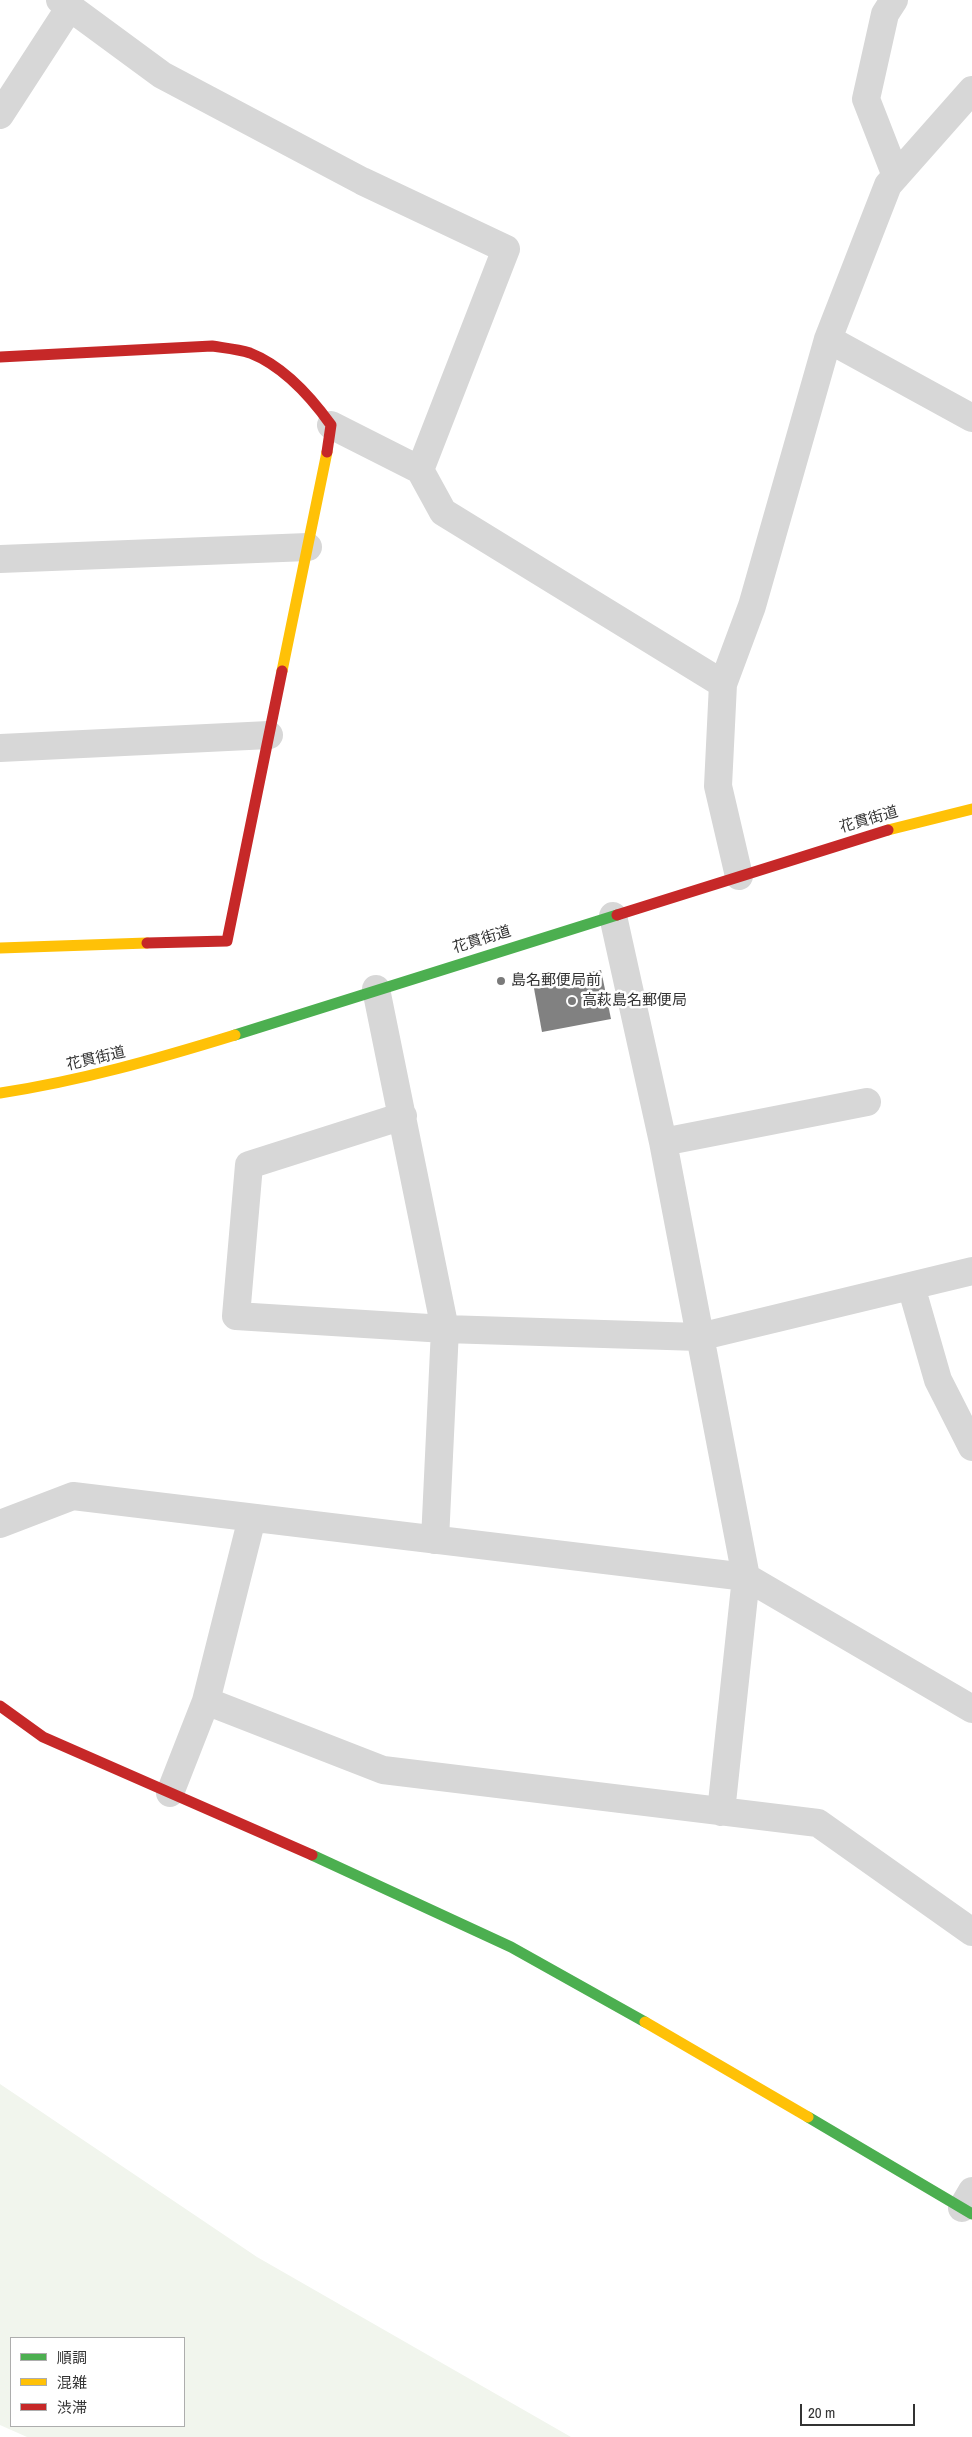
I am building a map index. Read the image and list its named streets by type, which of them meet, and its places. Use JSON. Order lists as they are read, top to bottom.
{
  "streets": {
    "main road": ["花貫街道"]
  },
  "places": ["島名郵便局前", "高萩島名郵便局"],
  "legend": ["順調", "混雑", "渋滞"],
  "scale_bar": "20 m"
}
